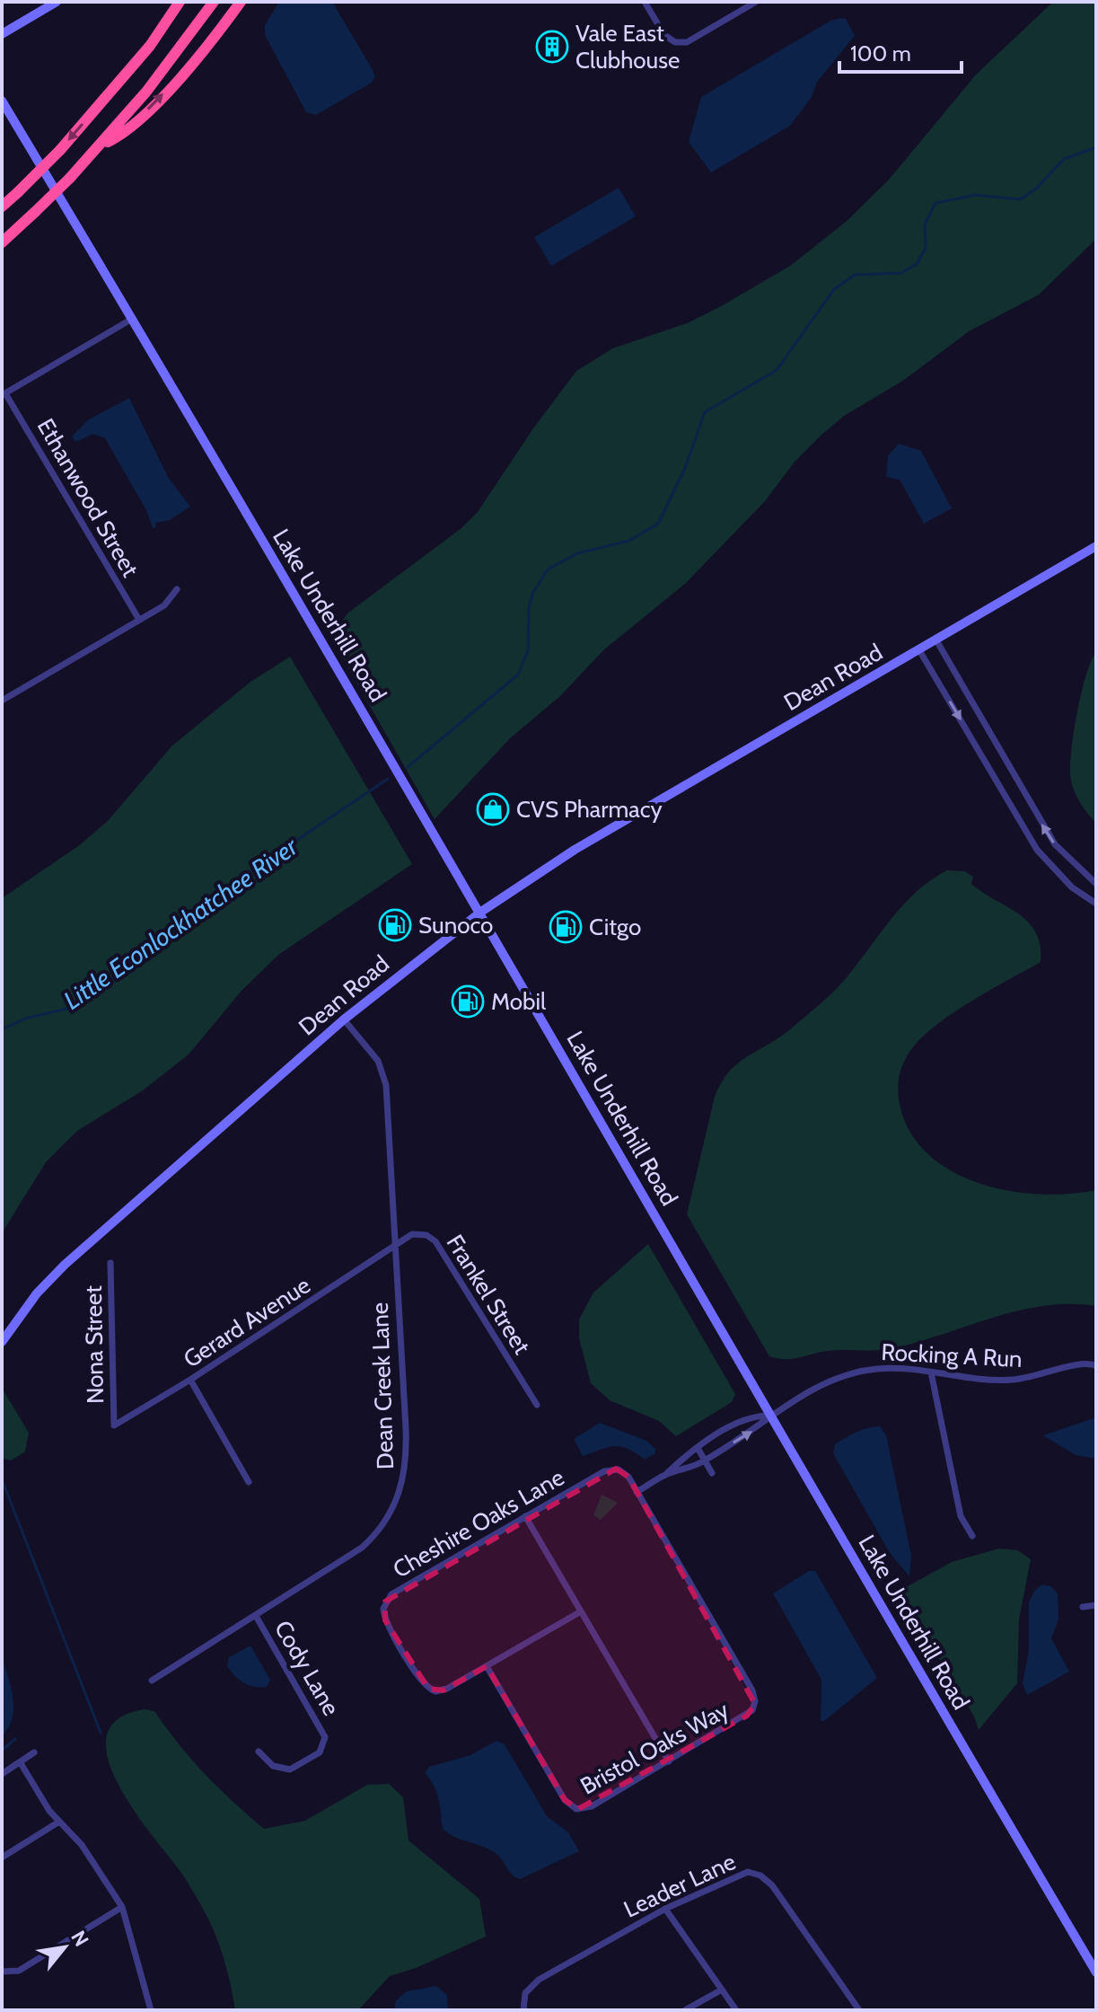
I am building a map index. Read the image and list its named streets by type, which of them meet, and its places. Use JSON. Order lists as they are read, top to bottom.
{
  "streets": {
    "street": [
      "Ethanwood Street",
      "Lake Underhill Road",
      "Dean Road",
      "Frankel Street",
      "Gerard Avenue",
      "Nona Street",
      "Rocking A Run",
      "Dean Creek Lane",
      "Cheshire Oaks Lane",
      "Cody Lane",
      "Bristol Oaks Way",
      "Leader Lane"
    ]
  },
  "crossings": [
    ["Lake Underhill Road", "Dean Road"],
    ["Lake Underhill Road", "Rocking A Run"],
    ["Dean Road", "Dean Creek Lane"],
    ["Frankel Street", "Gerard Avenue"],
    ["Frankel Street", "Dean Creek Lane"],
    ["Gerard Avenue", "Nona Street"],
    ["Gerard Avenue", "Dean Creek Lane"],
    ["Rocking A Run", "Cheshire Oaks Lane"],
    ["Rocking A Run", "Bristol Oaks Way"],
    ["Dean Creek Lane", "Cody Lane"],
    ["Cheshire Oaks Lane", "Bristol Oaks Way"]
  ],
  "water": ["Little Econlockhatchee River"],
  "places": {
    "building": ["Vale East Clubhouse"],
    "shop": ["CVS Pharmacy"],
    "fuel station": ["Sunoco", "Citgo", "Mobil"]
  },
  "scale_bar": "100 m",
  "north": "top right"
}
